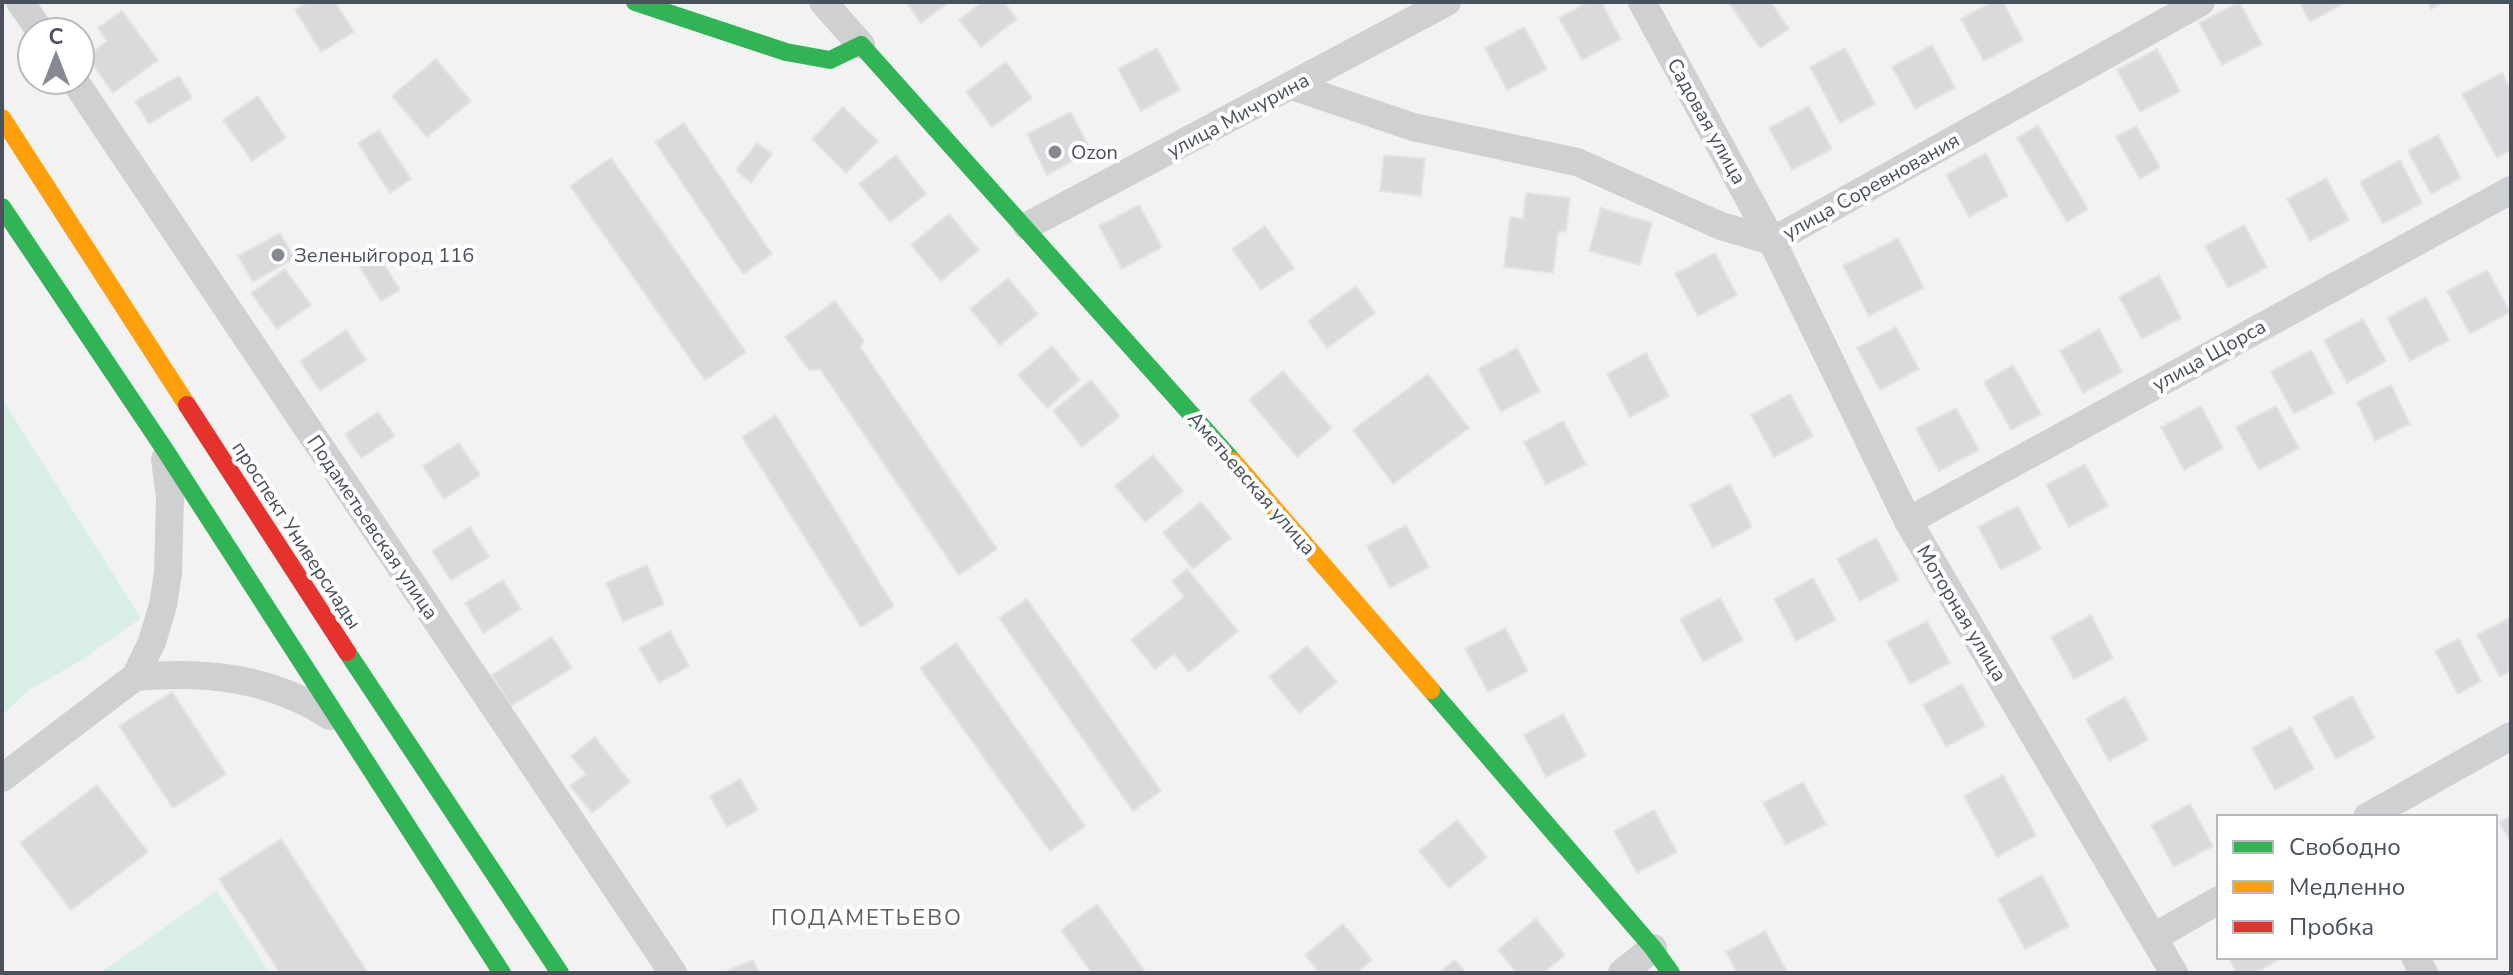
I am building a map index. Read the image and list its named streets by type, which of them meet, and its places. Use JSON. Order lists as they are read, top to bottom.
{
  "streets": {
    "main road": ["Аметьевская улица", "проспект Универсиады"],
    "street": [
      "улица Мичурина",
      "Садовая улица",
      "улица Соревнования",
      "улица Щорса",
      "Подаметьевская улица",
      "Моторная улица"
    ]
  },
  "crossings": [
    ["улица Мичурина", "улица Соревнования"],
    ["улица Мичурина", "Аметьевская улица"],
    ["Садовая улица", "улица Соревнования"],
    ["Садовая улица", "Моторная улица"],
    ["улица Соревнования", "Моторная улица"],
    ["улица Щорса", "Моторная улица"]
  ],
  "districts": ["ПОДАМЕТЬЕВО"],
  "places": ["Ozon", "Зеленыйгород 116"],
  "legend": ["Свободно", "Медленно", "Пробка"],
  "north": "top"
}
